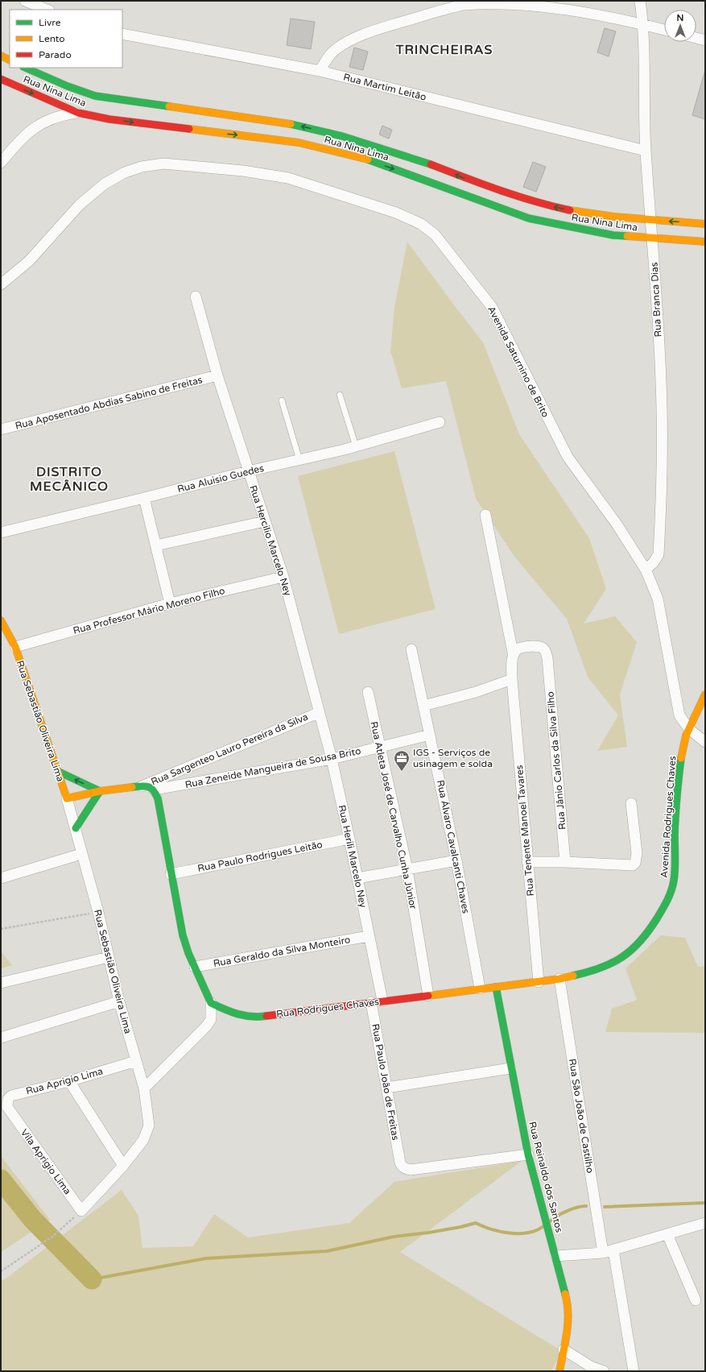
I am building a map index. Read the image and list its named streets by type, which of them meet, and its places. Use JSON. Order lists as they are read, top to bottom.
{
  "streets": {
    "street": [
      "Rua Martim Leitão",
      "Rua Nina Lima",
      "Rua Branca Dias",
      "Avenida Saturnino de Brito",
      "Rua Aposentado Abdias Sabino de Freitas",
      "Rua Aluisio Guedes",
      "Rua Hercilio Marcelo Ney",
      "Rua Professor Mário Moreno Filho",
      "Rua Sebastião Oliveira Lima",
      "Rua Sargenteo Lauro Pereira da Silva",
      "Rua Jânio Carlos da Silva Filho",
      "Rua Zeneide Mangueira de Sousa Brito",
      "Rua Atleta José de Carvalho Cunha Júnior",
      "Avenida Rodrigues Chaves",
      "Rua Tenente Manoel Tavares",
      "Rua Álvaro Cavalcanti Chaves",
      "Rua Paulo Rodrigues Leitão",
      "Rua Herili Marcelo Ney",
      "Rua Geraldo da Silva Monteiro",
      "Rua Rodrigues Chaves",
      "Rua Aprigio Lima",
      "Rua Paulo João de Freitas",
      "Rua São João de Castilho",
      "Vila Aprigio Lima",
      "Rua Reinaldo dos Santos"
    ]
  },
  "crossings": [
    ["Rua Martim Leitão", "Rua Branca Dias"],
    ["Rua Nina Lima", "Rua Branca Dias"],
    ["Rua Branca Dias", "Avenida Saturnino de Brito"],
    ["Avenida Saturnino de Brito", "Avenida Rodrigues Chaves"],
    ["Rua Aposentado Abdias Sabino de Freitas", "Rua Hercilio Marcelo Ney"],
    ["Rua Aluisio Guedes", "Rua Hercilio Marcelo Ney"],
    ["Rua Hercilio Marcelo Ney", "Rua Professor Mário Moreno Filho"],
    ["Rua Hercilio Marcelo Ney", "Rua Sargenteo Lauro Pereira da Silva"],
    ["Rua Hercilio Marcelo Ney", "Rua Herili Marcelo Ney"],
    ["Rua Professor Mário Moreno Filho", "Rua Sebastião Oliveira Lima"],
    ["Rua Sebastião Oliveira Lima", "Rua Aprigio Lima"],
    ["Rua Sebastião Oliveira Lima", "Vila Aprigio Lima"],
    ["Rua Sargenteo Lauro Pereira da Silva", "Rua Herili Marcelo Ney"],
    ["Rua Jânio Carlos da Silva Filho", "Rua Tenente Manoel Tavares"],
    ["Rua Zeneide Mangueira de Sousa Brito", "Rua Atleta José de Carvalho Cunha Júnior"],
    ["Rua Zeneide Mangueira de Sousa Brito", "Rua Álvaro Cavalcanti Chaves"],
    ["Rua Zeneide Mangueira de Sousa Brito", "Rua Herili Marcelo Ney"],
    ["Rua Atleta José de Carvalho Cunha Júnior", "Rua Rodrigues Chaves"],
    ["Avenida Rodrigues Chaves", "Rua Rodrigues Chaves"],
    ["Avenida Rodrigues Chaves", "Rua São João de Castilho"],
    ["Rua Tenente Manoel Tavares", "Rua Rodrigues Chaves"],
    ["Rua Álvaro Cavalcanti Chaves", "Rua Rodrigues Chaves"],
    ["Rua Paulo Rodrigues Leitão", "Rua Herili Marcelo Ney"],
    ["Rua Herili Marcelo Ney", "Rua Geraldo da Silva Monteiro"],
    ["Rua Herili Marcelo Ney", "Rua Rodrigues Chaves"],
    ["Rua Rodrigues Chaves", "Rua Paulo João de Freitas"],
    ["Rua Rodrigues Chaves", "Rua São João de Castilho"],
    ["Rua Rodrigues Chaves", "Rua Reinaldo dos Santos"],
    ["Rua Aprigio Lima", "Vila Aprigio Lima"],
    ["Rua Paulo João de Freitas", "Rua Reinaldo dos Santos"]
  ],
  "districts": ["TRINCHEIRAS", "DISTRITO MECÂNICO"],
  "places": {
    "office": ["IGS - Serviços de usinagem e solda"]
  },
  "legend": ["Livre", "Lento", "Parado"],
  "north": "top"
}
